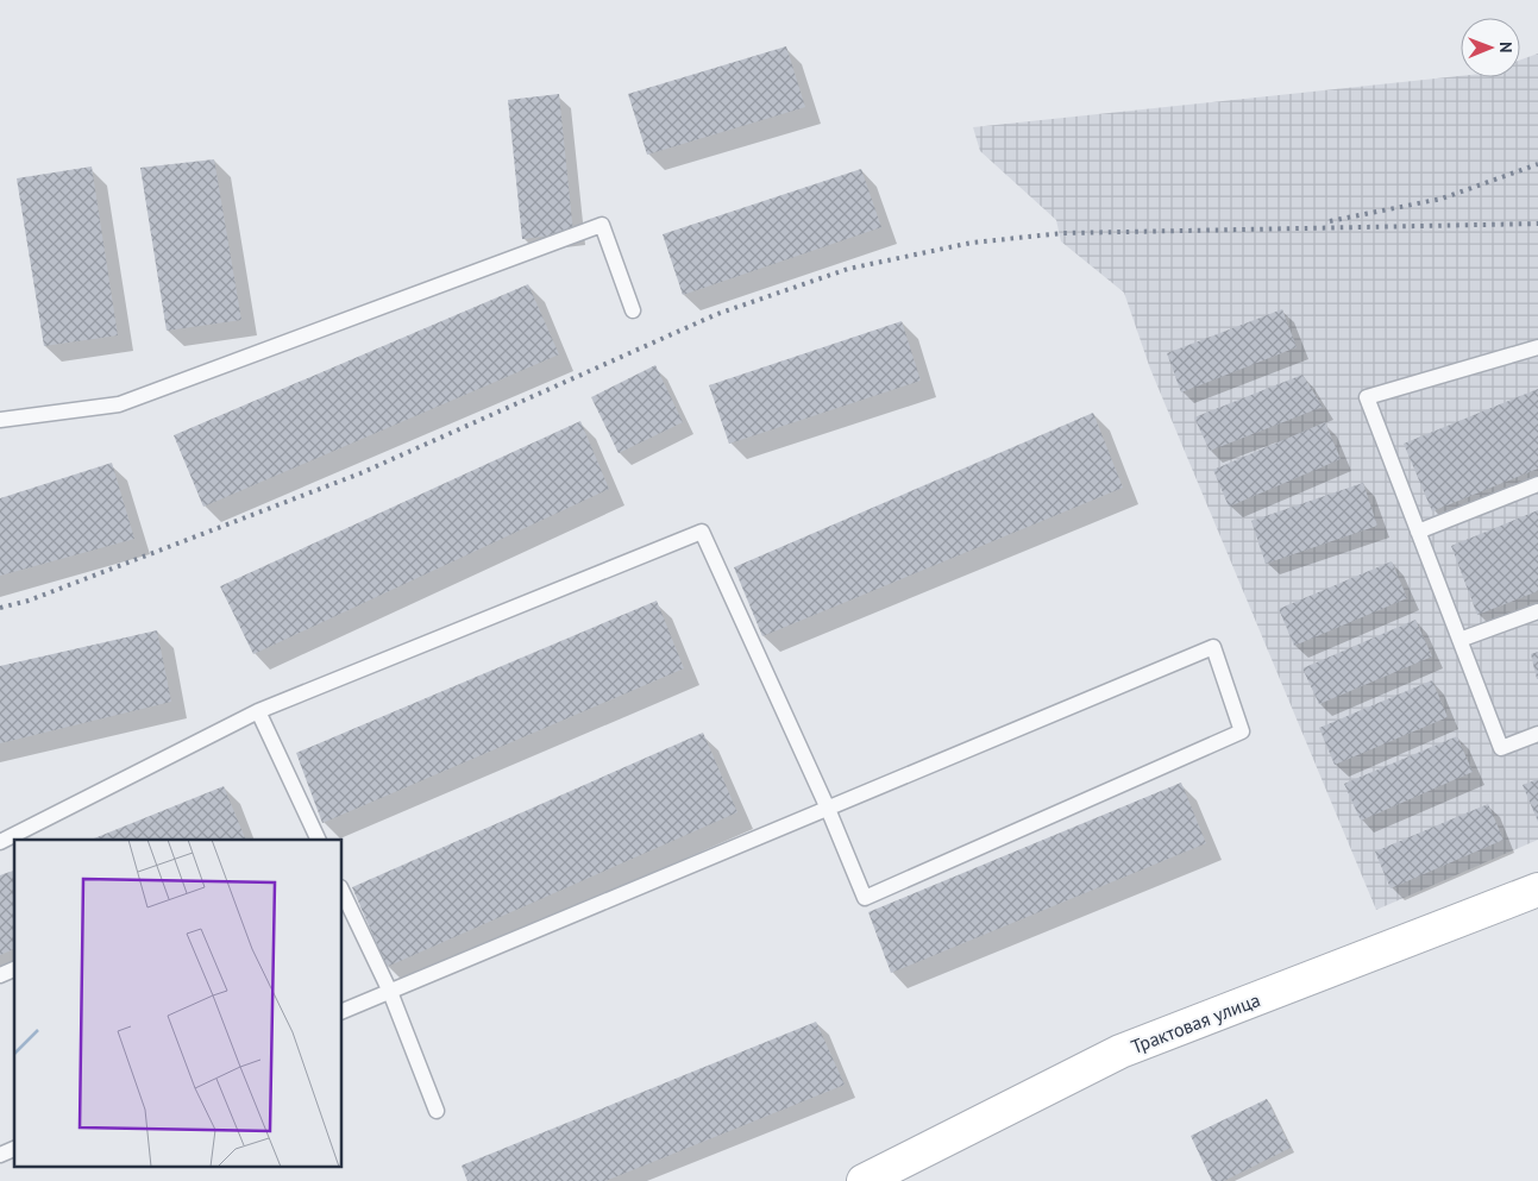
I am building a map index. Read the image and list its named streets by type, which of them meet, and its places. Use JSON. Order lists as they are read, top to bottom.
{
  "streets": {
    "main road": ["Трактовая улица"]
  },
  "north": "right"
}
